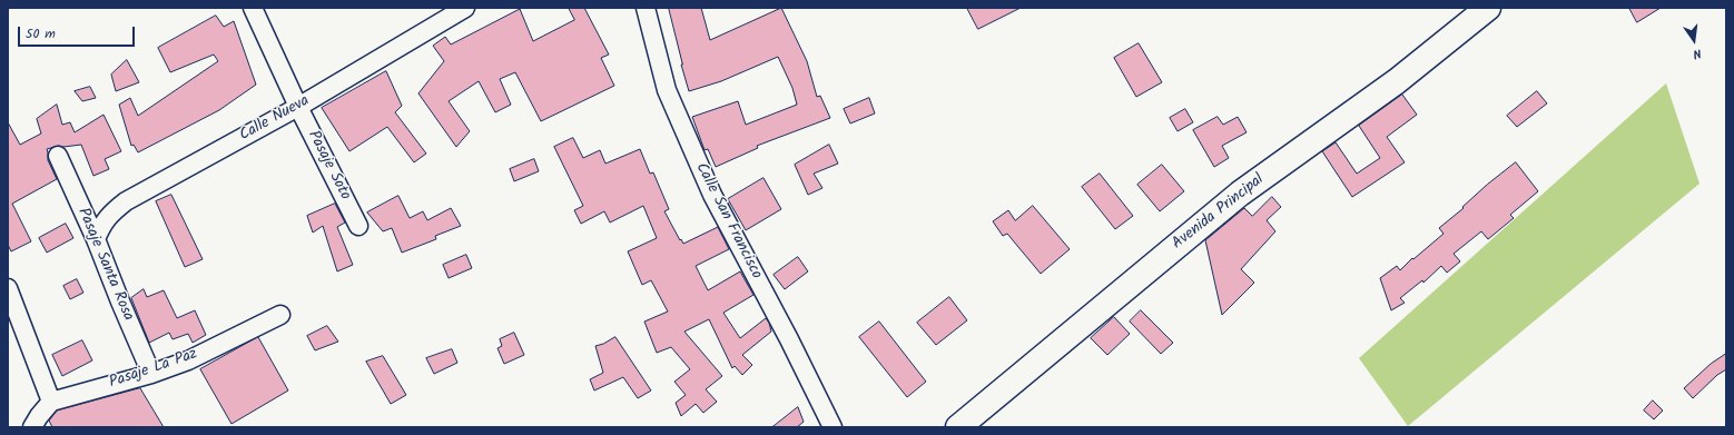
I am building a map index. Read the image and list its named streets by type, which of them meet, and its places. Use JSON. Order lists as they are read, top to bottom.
{
  "streets": {
    "main road": ["Avenida Principal"],
    "street": [
      "Calle Nueva",
      "Pasaje Soto",
      "Calle San Francisco",
      "Pasaje Santa Rosa",
      "Pasaje La Paz"
    ]
  },
  "crossings": [
    ["Calle Nueva", "Pasaje Soto"],
    ["Calle Nueva", "Pasaje Santa Rosa"],
    ["Pasaje Santa Rosa", "Pasaje La Paz"]
  ],
  "scale_bar": "50 m",
  "north": "bottom"
}
